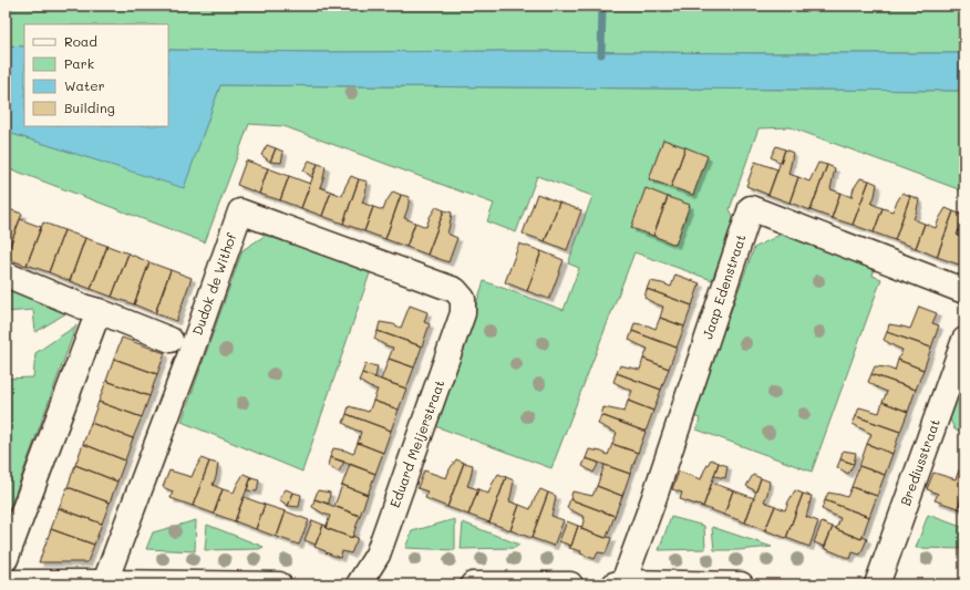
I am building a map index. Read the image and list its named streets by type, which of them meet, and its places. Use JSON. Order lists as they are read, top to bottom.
{
  "streets": {
    "street": [
      "Dudok de Withof",
      "Jaap Edenstraat",
      "Eduard Meijerstraat",
      "Brediusstraat"
    ]
  },
  "crossings": [
    ["Dudok de Withof", "Eduard Meijerstraat"]
  ],
  "legend": [
    "Road",
    "Park",
    "Water",
    "Building"
  ]
}
